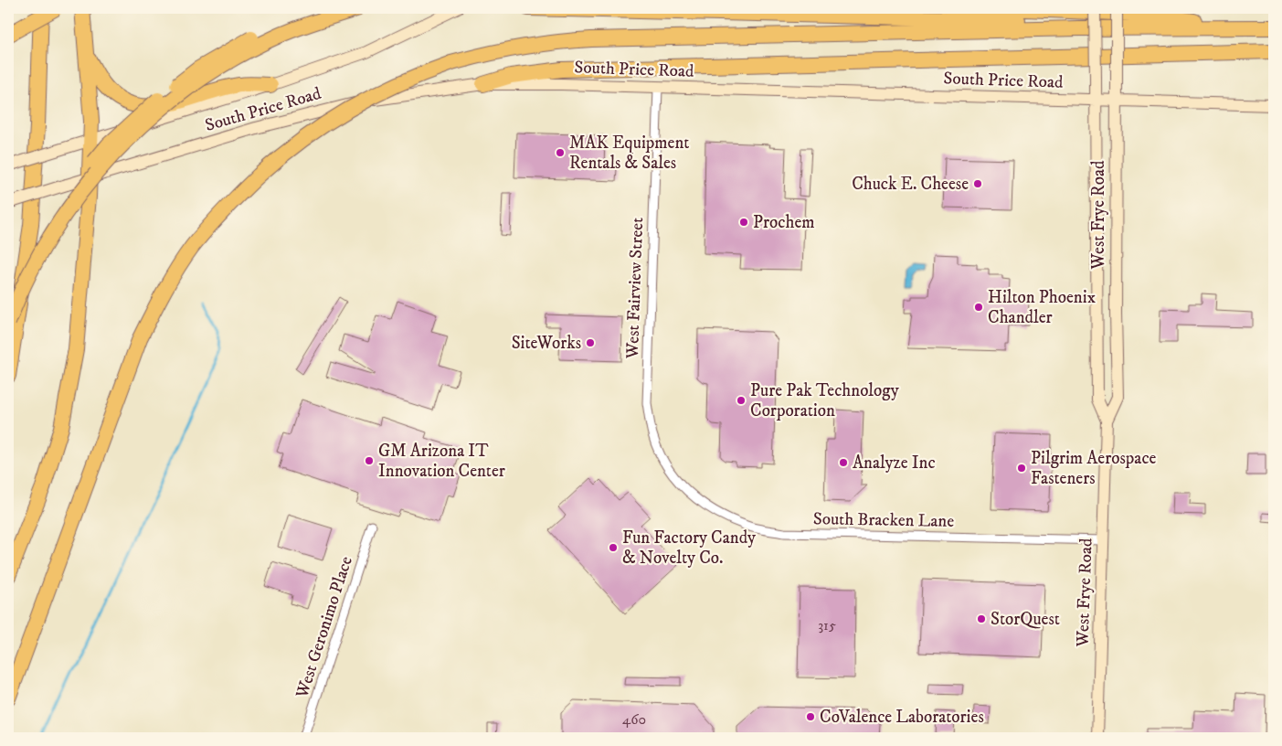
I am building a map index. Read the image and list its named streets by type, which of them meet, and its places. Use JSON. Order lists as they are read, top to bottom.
{
  "streets": {
    "main road": ["South Price Road", "West Frye Road"],
    "street": ["West Fairview Street", "South Bracken Lane", "West Geronimo Place"]
  },
  "crossings": [
    ["South Price Road", "West Frye Road"],
    ["South Price Road", "West Fairview Street"],
    ["West Frye Road", "South Bracken Lane"],
    ["West Fairview Street", "South Bracken Lane"]
  ],
  "places": [
    "MAK Equipment Rentals & Sales",
    "Chuck E. Cheese",
    "Prochem",
    "Hilton Phoenix Chandler",
    "SiteWorks",
    "Pure Pak Technology Corporation",
    "GM Arizona IT Innovation Center",
    "Analyze Inc",
    "Pilgrim Aerospace Fasteners",
    "Fun Factory Candy & Novelty Co.",
    "StorQuest",
    "CoValence Laboratories"
  ],
  "house_numbers": ["315", "460"]
}
